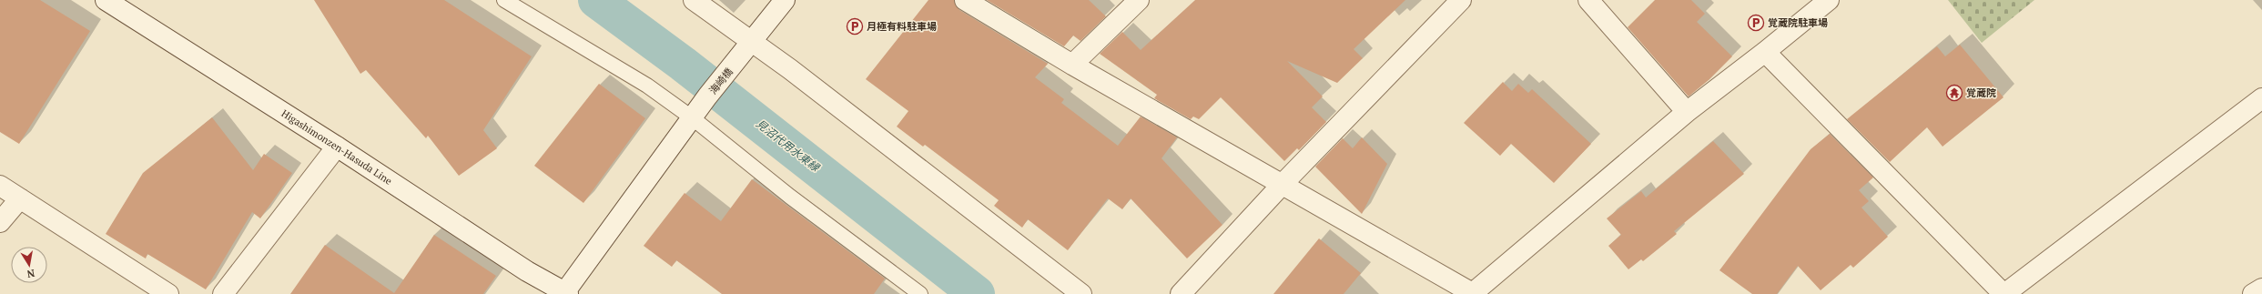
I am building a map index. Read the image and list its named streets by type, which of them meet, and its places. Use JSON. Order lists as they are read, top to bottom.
{
  "streets": {
    "street": ["海崎橋", "Higashimonzen-Hasuda Line"]
  },
  "crossings": [
    ["海崎橋", "Higashimonzen-Hasuda Line"]
  ],
  "water": ["見沼代用水東縁"],
  "places": {
    "parking": ["覚蔵院駐車場", "月極有料駐車場"],
    "temple": ["覚蔵院"]
  },
  "north": "bottom"
}
